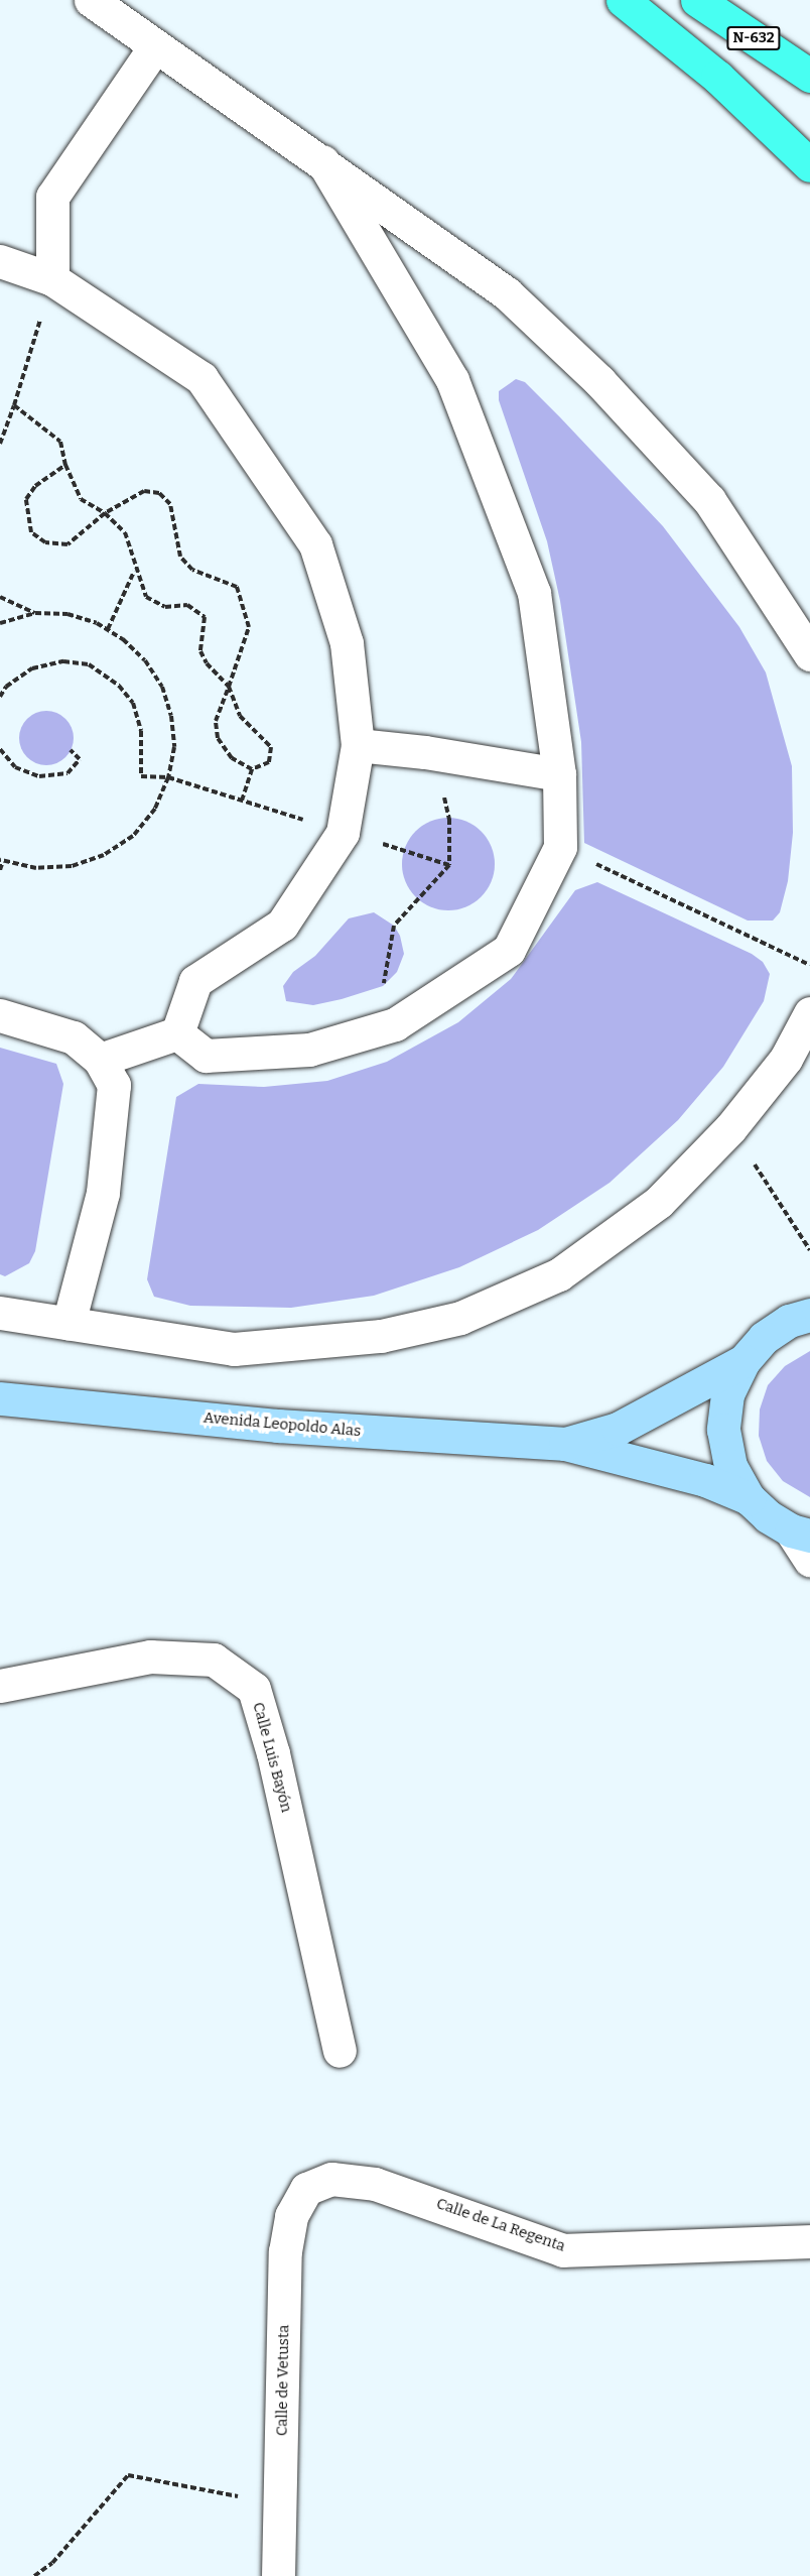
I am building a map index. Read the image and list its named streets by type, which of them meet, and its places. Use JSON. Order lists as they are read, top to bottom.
{
  "streets": {
    "highway": ["N-632"],
    "main road": ["Avenida Leopoldo Alas"],
    "street": ["Calle Luis Bayón", "Calle de La Regenta", "Calle de Vetusta"]
  },
  "crossings": [
    ["Calle de La Regenta", "Calle de Vetusta"]
  ]
}
